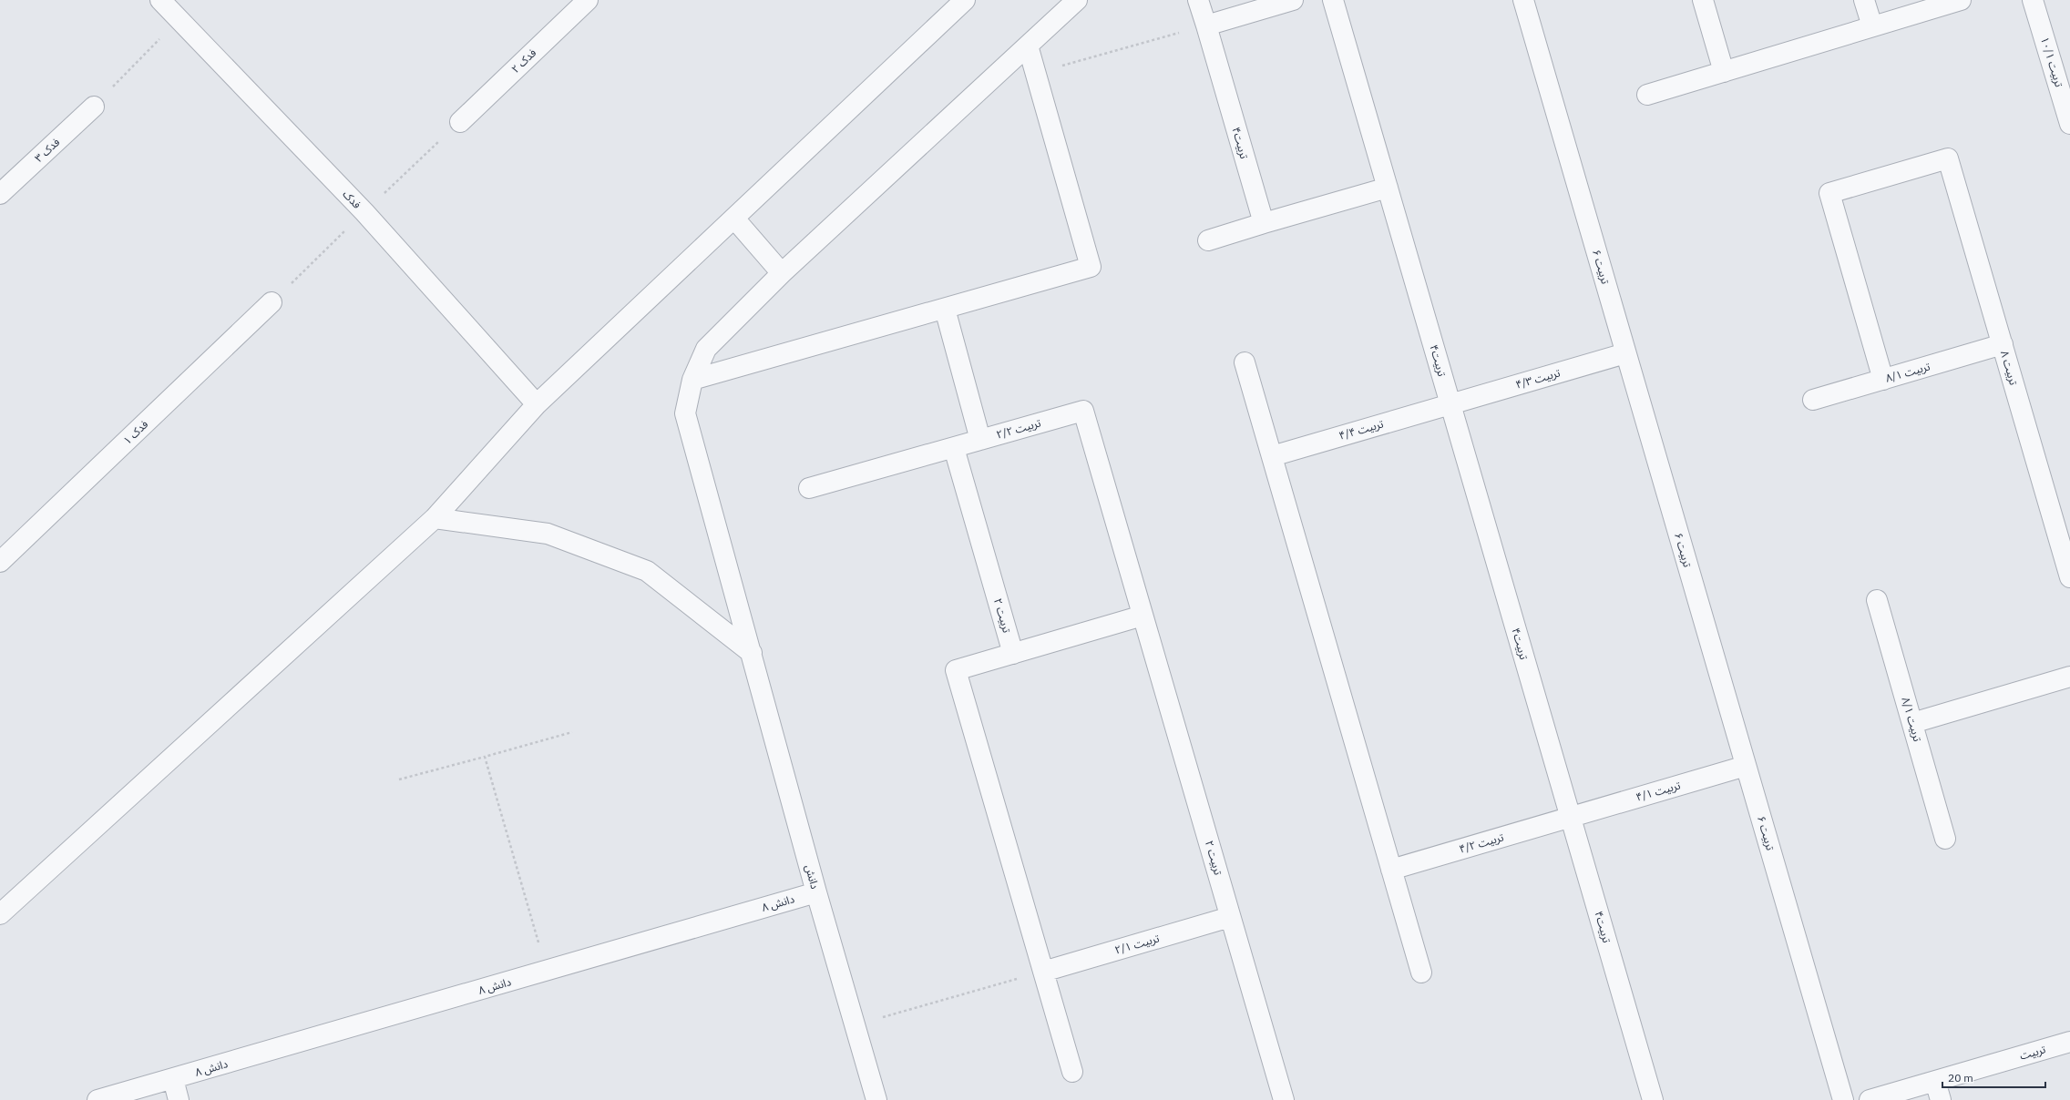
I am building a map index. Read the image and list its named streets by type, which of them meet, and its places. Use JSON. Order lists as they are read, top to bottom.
{
  "streets": {
    "street": [
      "فدک ۲",
      "تربیت ۱۰/۱",
      "تربیت۴",
      "فدک ۳",
      "فدک",
      "تربیت ۶",
      "تربیت ۸",
      "تربیت ۸/۱",
      "تربیت ۴/۳",
      "تربیت ۲/۲",
      "تربیت ۴/۴",
      "فدک ۱",
      "تربیت ۲",
      "تربیت ۴/۱",
      "تربیت ۴/۲",
      "دانش",
      "دانش ۸",
      "تربیت ۲/۱",
      "تربیت"
    ]
  },
  "crossings": [
    ["تربیت۴", "تربیت ۴/۳"],
    ["تربیت۴", "تربیت ۴/۴"],
    ["تربیت۴", "تربیت ۴/۱"],
    ["تربیت۴", "تربیت ۴/۲"],
    ["تربیت ۶", "تربیت ۴/۳"],
    ["تربیت ۶", "تربیت ۴/۱"],
    ["تربیت ۸", "تربیت ۸/۱"],
    ["تربیت ۴/۳", "تربیت ۴/۴"],
    ["تربیت ۲/۲", "تربیت ۲"],
    ["تربیت ۲", "تربیت ۲/۱"],
    ["تربیت ۴/۱", "تربیت ۴/۲"],
    ["دانش", "دانش ۸"]
  ],
  "scale_bar": "20 m"
}
